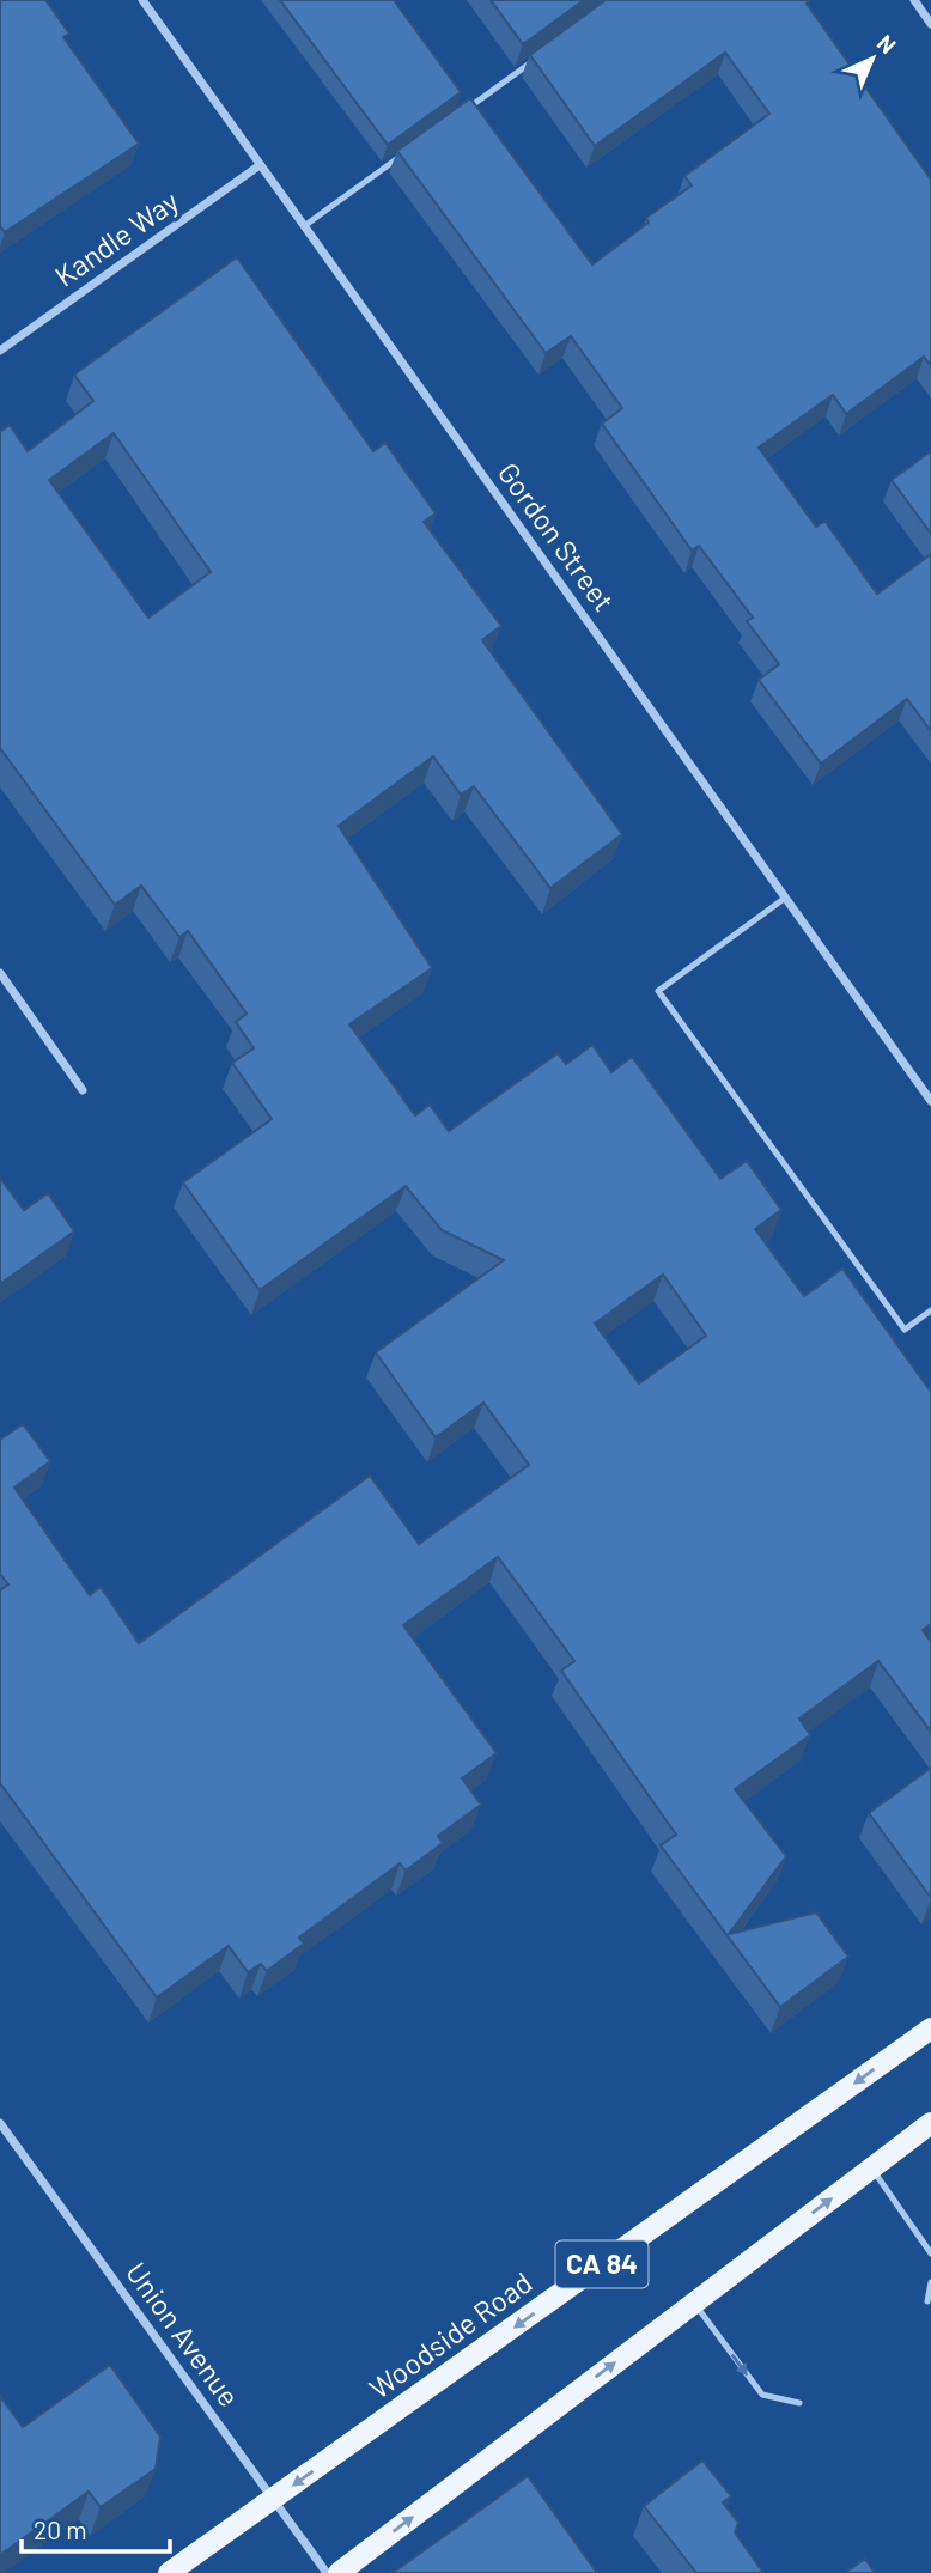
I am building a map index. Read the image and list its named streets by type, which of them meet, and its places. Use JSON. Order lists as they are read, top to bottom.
{
  "streets": {
    "main road": ["CA 84", "Woodside Road"],
    "street": ["Kandle Way", "Gordon Street", "Union Avenue"]
  },
  "crossings": [
    ["Kandle Way", "Gordon Street"],
    ["Union Avenue", "Woodside Road"]
  ],
  "scale_bar": "20 m",
  "north": "top right"
}
